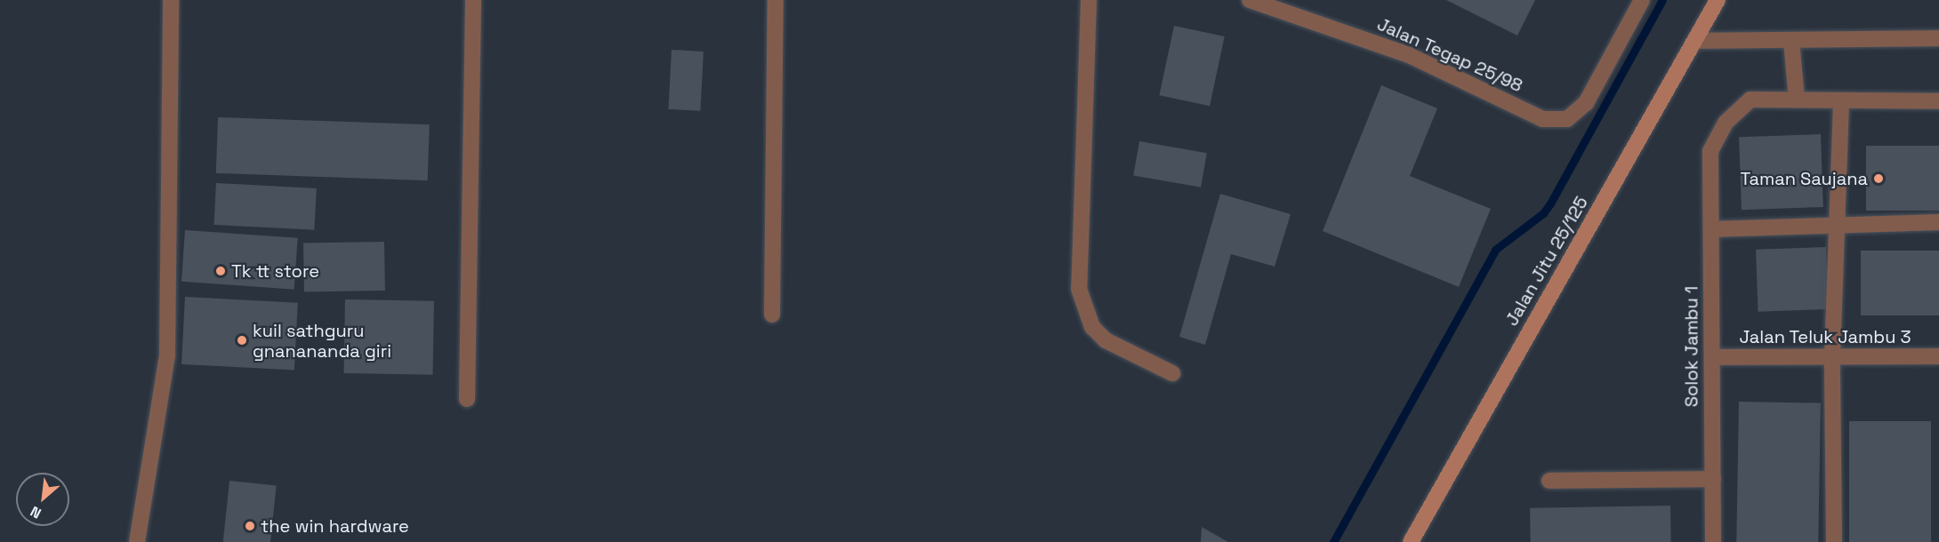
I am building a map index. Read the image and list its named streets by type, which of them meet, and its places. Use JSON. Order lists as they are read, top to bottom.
{
  "streets": {
    "street": [
      "Jalan Tegap 25/98",
      "Jalan Jitu 25/125",
      "Jalan Teluk Jambu 3",
      "Solok Jambu 1"
    ]
  },
  "crossings": [
    ["Jalan Teluk Jambu 3", "Solok Jambu 1"]
  ],
  "places": [
    "Taman Saujana",
    "Tk tt store",
    "kuil sathguru gnanananda giri",
    "the win hardware"
  ],
  "north": "bottom left"
}
